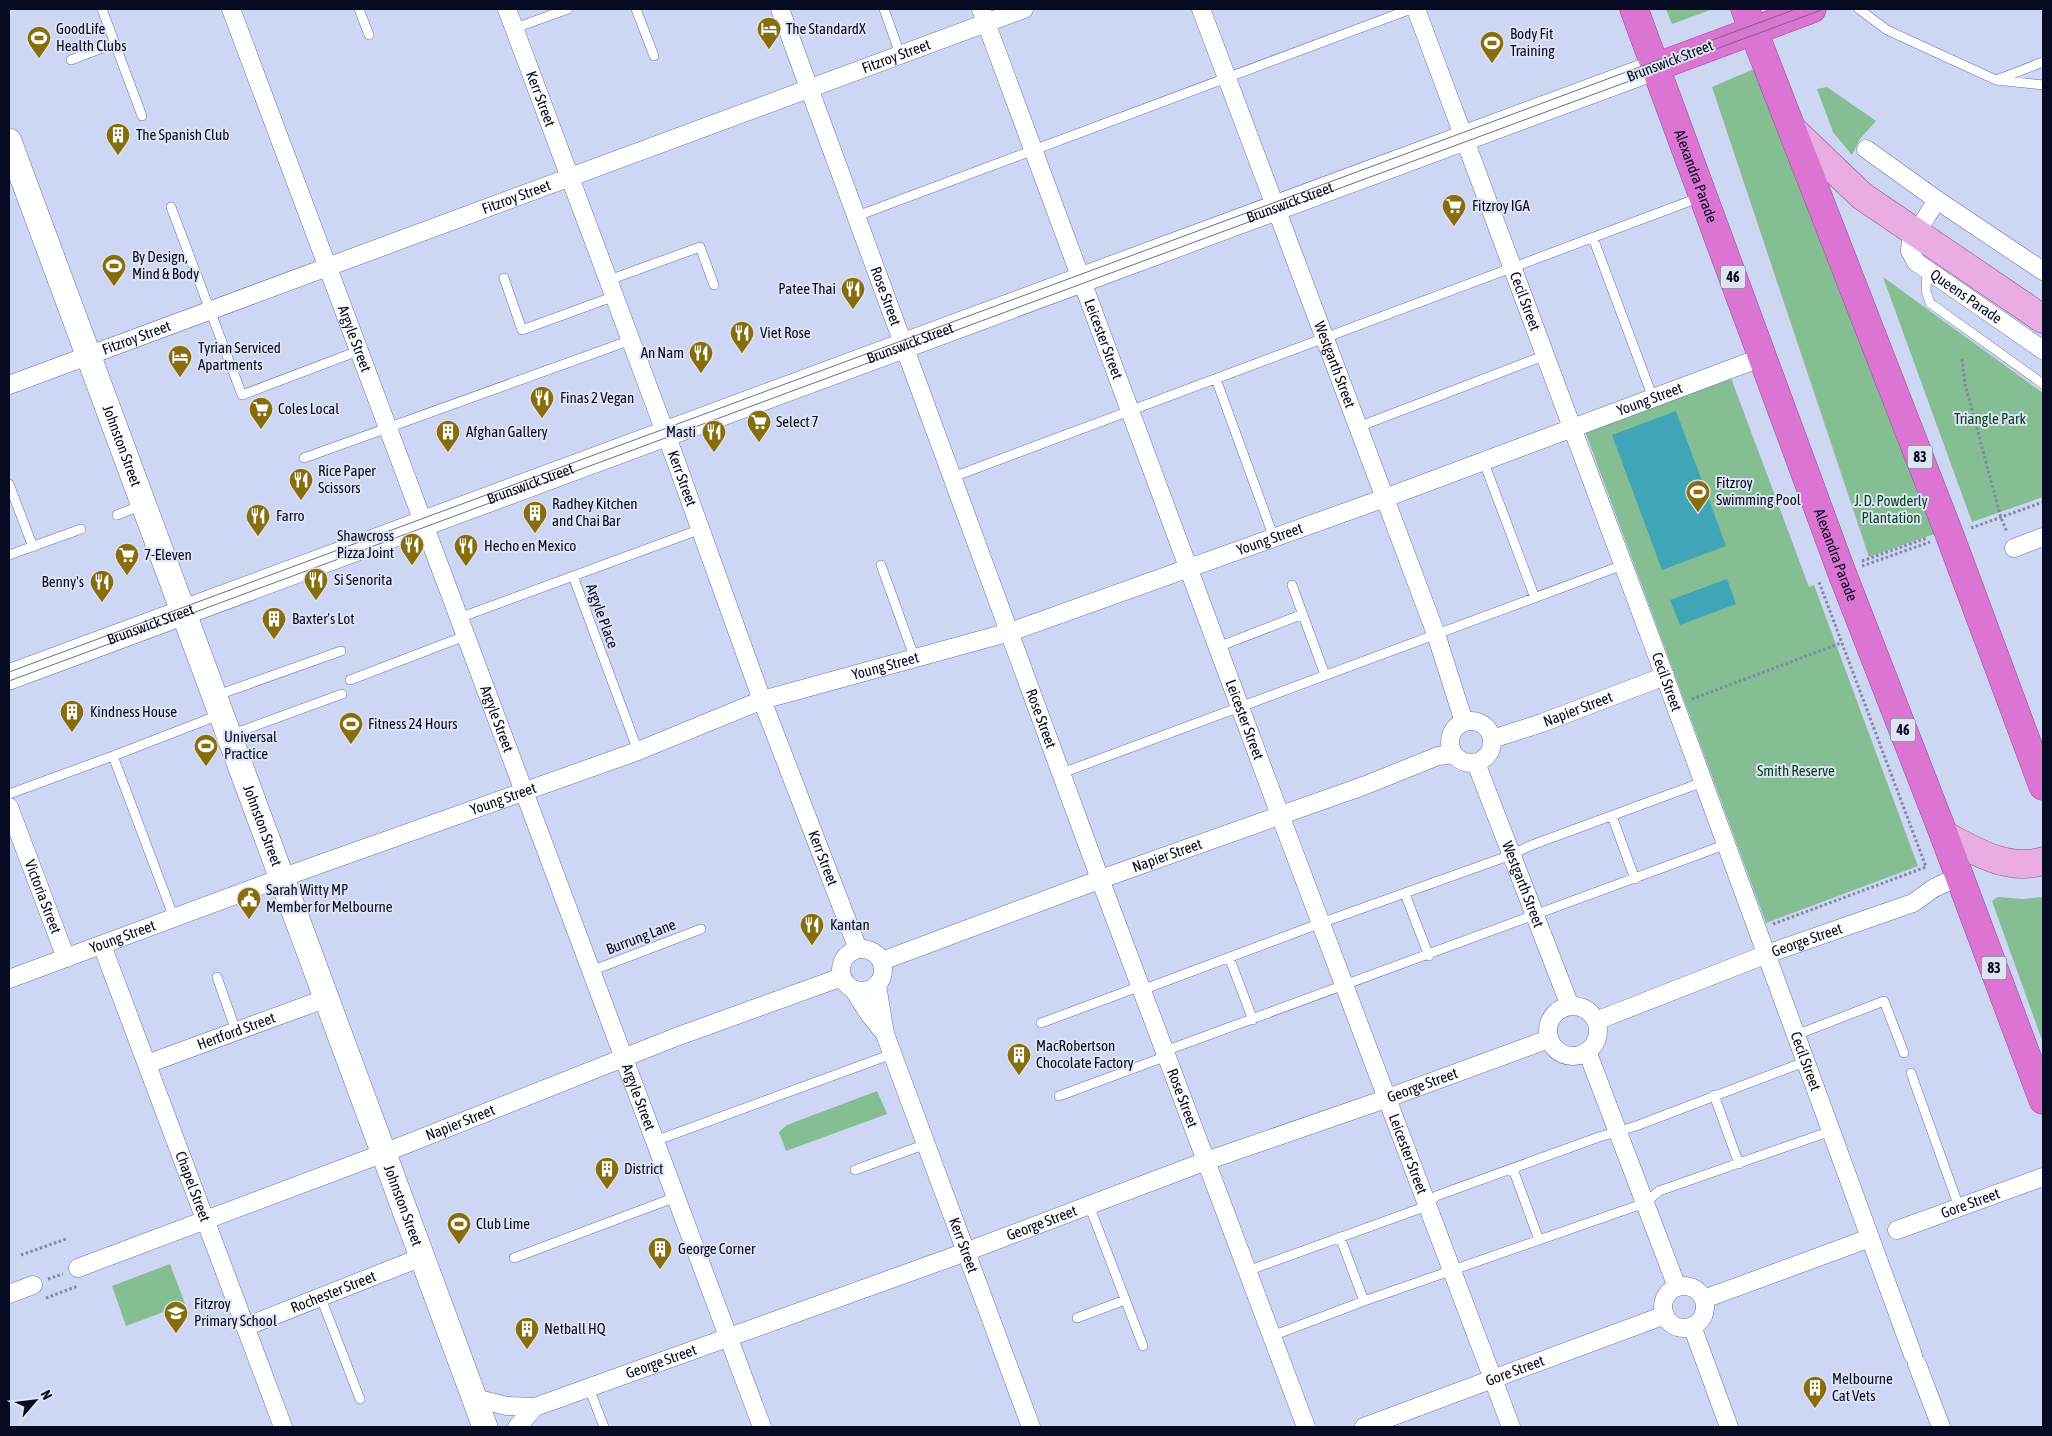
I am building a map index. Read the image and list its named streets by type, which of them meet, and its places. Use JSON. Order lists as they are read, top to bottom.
{
  "streets": {
    "highway": [
      "Brunswick Street",
      "Alexandra Parade",
      "46",
      "83"
    ],
    "main road": ["Queens Parade"],
    "street": [
      "Fitzroy Street",
      "Kerr Street",
      "Rose Street",
      "Cecil Street",
      "Argyle Street",
      "Leicester Street",
      "Westgarth Street",
      "Young Street",
      "Johnston Street",
      "Napier Street",
      "Victoria Street",
      "George Street",
      "Hertford Street",
      "Chapel Street",
      "Gore Street",
      "Rochester Street"
    ],
    "lane": ["Argyle Place", "Burrung Lane"]
  },
  "crossings": [
    ["Fitzroy Street", "Kerr Street"],
    ["Fitzroy Street", "Rose Street"],
    ["Fitzroy Street", "Argyle Street"],
    ["Fitzroy Street", "Leicester Street"],
    ["Fitzroy Street", "Johnston Street"],
    ["Brunswick Street", "Kerr Street"],
    ["Brunswick Street", "Alexandra Parade"],
    ["Brunswick Street", "Rose Street"],
    ["Brunswick Street", "Cecil Street"],
    ["Brunswick Street", "Argyle Street"],
    ["Brunswick Street", "Leicester Street"],
    ["Brunswick Street", "Westgarth Street"],
    ["Brunswick Street", "Johnston Street"],
    ["Kerr Street", "Young Street"],
    ["Kerr Street", "Napier Street"],
    ["Kerr Street", "George Street"],
    ["Alexandra Parade", "Young Street"],
    ["Alexandra Parade", "George Street"],
    ["Rose Street", "Young Street"],
    ["Rose Street", "Napier Street"],
    ["Rose Street", "George Street"],
    ["Queens Parade", "83"],
    ["Cecil Street", "Young Street"],
    ["Cecil Street", "Napier Street"],
    ["Cecil Street", "George Street"],
    ["Argyle Street", "Young Street"],
    ["Argyle Street", "Argyle Place"],
    ["Argyle Street", "Napier Street"],
    ["Argyle Street", "Burrung Lane"],
    ["Argyle Street", "George Street"],
    ["Leicester Street", "Young Street"],
    ["Leicester Street", "Napier Street"],
    ["Leicester Street", "George Street"],
    ["Leicester Street", "Gore Street"],
    ["Westgarth Street", "Young Street"],
    ["Westgarth Street", "Napier Street"],
    ["Westgarth Street", "George Street"],
    ["Young Street", "Johnston Street"],
    ["Young Street", "Argyle Place"],
    ["Young Street", "Victoria Street"],
    ["Young Street", "Chapel Street"],
    ["Johnston Street", "Napier Street"],
    ["Johnston Street", "George Street"],
    ["Johnston Street", "Hertford Street"],
    ["Johnston Street", "Rochester Street"],
    ["Napier Street", "Chapel Street"],
    ["Hertford Street", "Chapel Street"],
    ["Chapel Street", "Rochester Street"]
  ],
  "parks": ["Triangle Park", "J. D. Powderly Plantation", "Smith Reserve"],
  "places": {
    "hotel": ["The StandardX", "Tyrian Serviced Apartments"],
    "sports": [
      "GoodLife Health Clubs",
      "Body Fit Training",
      "By Design, Mind & Body",
      "Fitzroy Swimming Pool",
      "Fitness 24 Hours",
      "Universal Practice",
      "Club Lime"
    ],
    "building": [
      "The Spanish Club",
      "Afghan Gallery",
      "Radhey Kitchen and Chai Bar",
      "Baxter's Lot",
      "Kindness House",
      "MacRobertson Chocolate Factory",
      "District",
      "George Corner",
      "Netball HQ",
      "Melbourne Cat Vets"
    ],
    "supermarket": [
      "Fitzroy IGA",
      "Coles Local",
      "Select 7",
      "7-Eleven"
    ],
    "restaurant": [
      "Patee Thai",
      "Viet Rose",
      "An Nam",
      "Finas 2 Vegan",
      "Masti",
      "Rice Paper Scissors",
      "Farro",
      "Shawcross Pizza Joint",
      "Hecho en Mexico",
      "Si Senorita",
      "Benny's",
      "Kantan"
    ],
    "public building": ["Sarah Witty MP Member for Melbourne"],
    "school or university": ["Fitzroy Primary School"]
  },
  "north": "top right"
}
